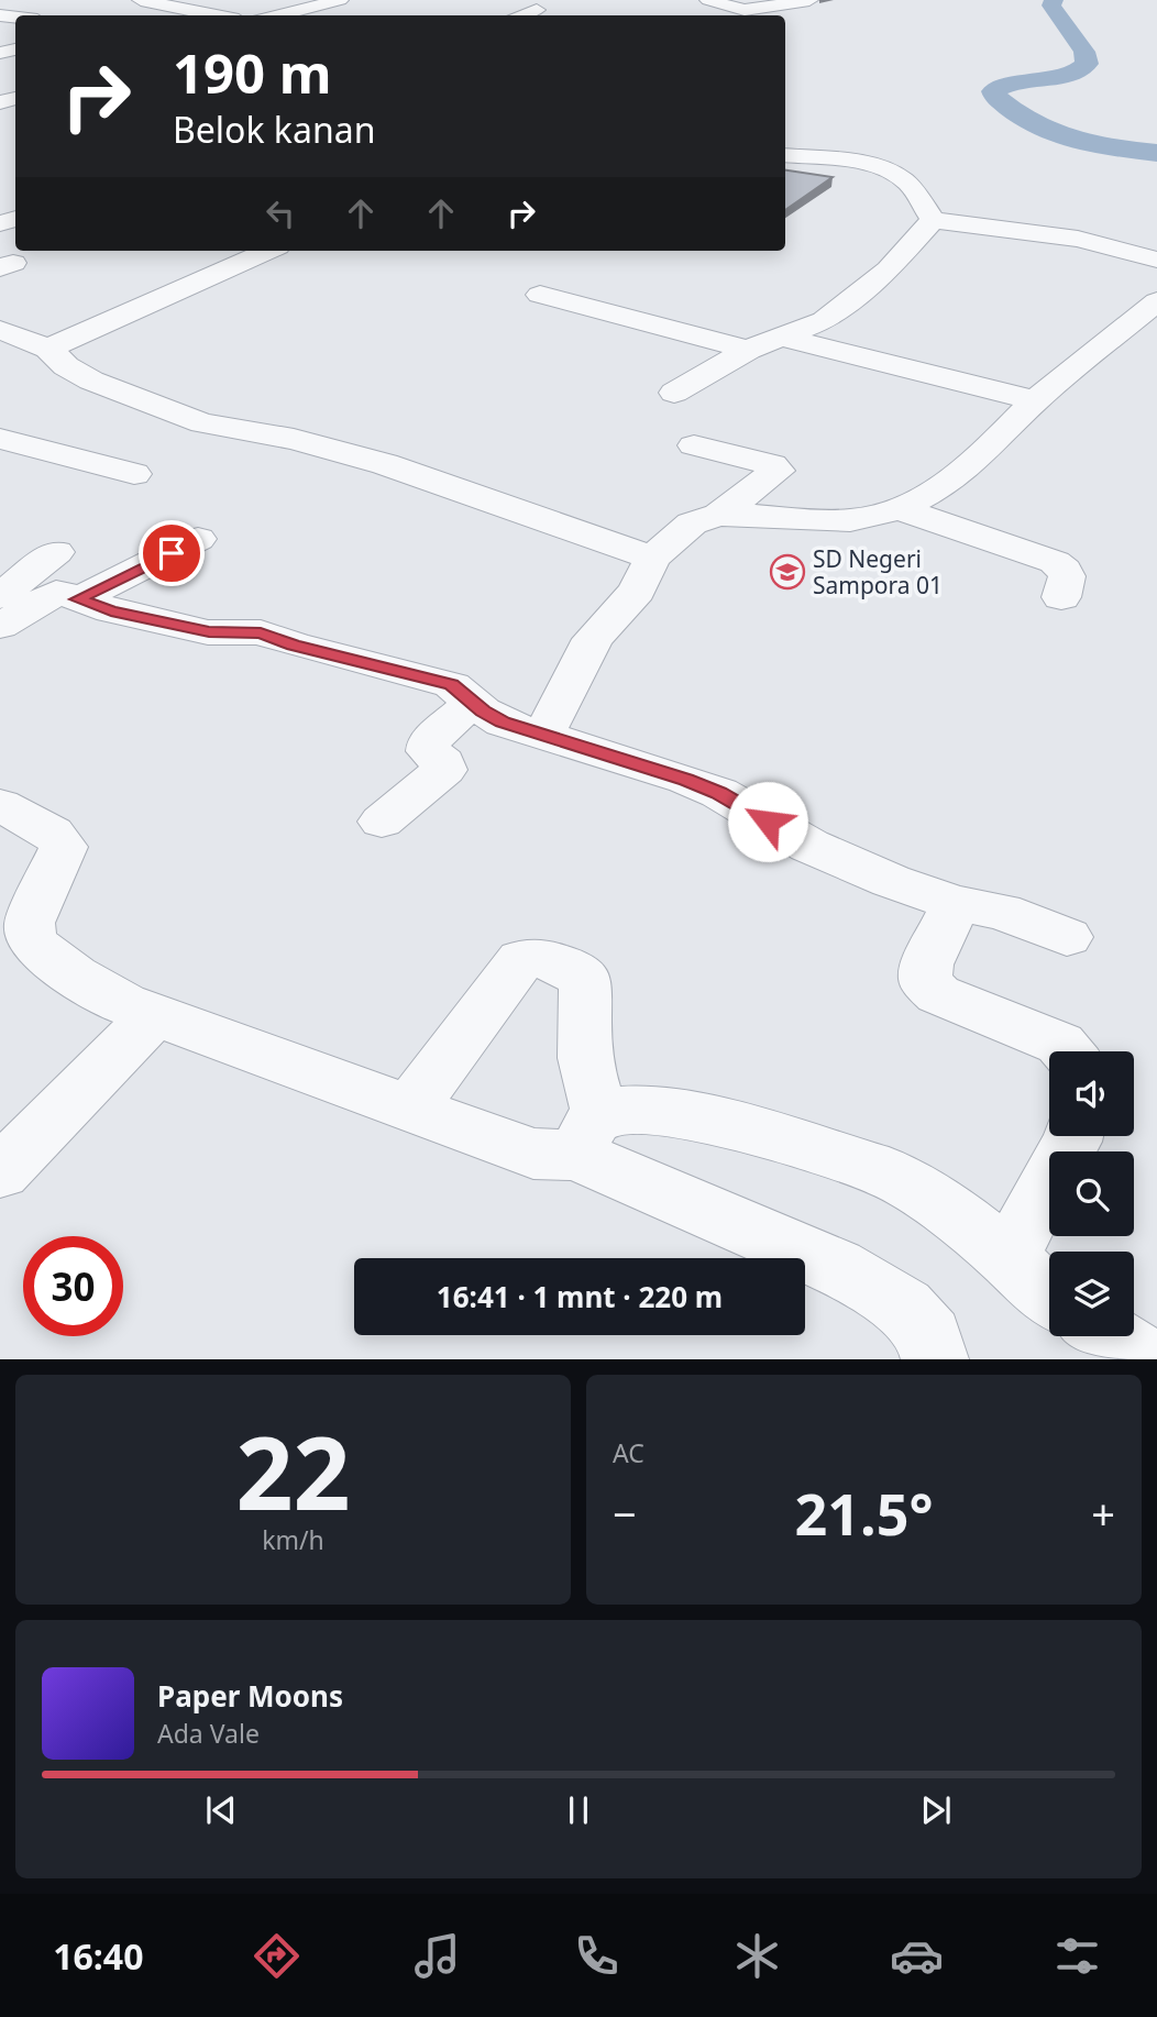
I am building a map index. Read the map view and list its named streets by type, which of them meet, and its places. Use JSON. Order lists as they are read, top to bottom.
{
  "places": {
    "school or university": ["SD Negeri Sampora 01"]
  },
  "page": {
    "turn": ["190 m", "Belok kanan"],
    "limit": "30",
    "trip": "16:41 · 1 mnt · 220 m",
    "tile": [
      ["22", "km/h"],
      "AC"
    ],
    "heat": ["−", "21.5°", "+"],
    "song": ["Paper Moons", "Ada Vale"],
    "tabs": "16:40"
  }
}
